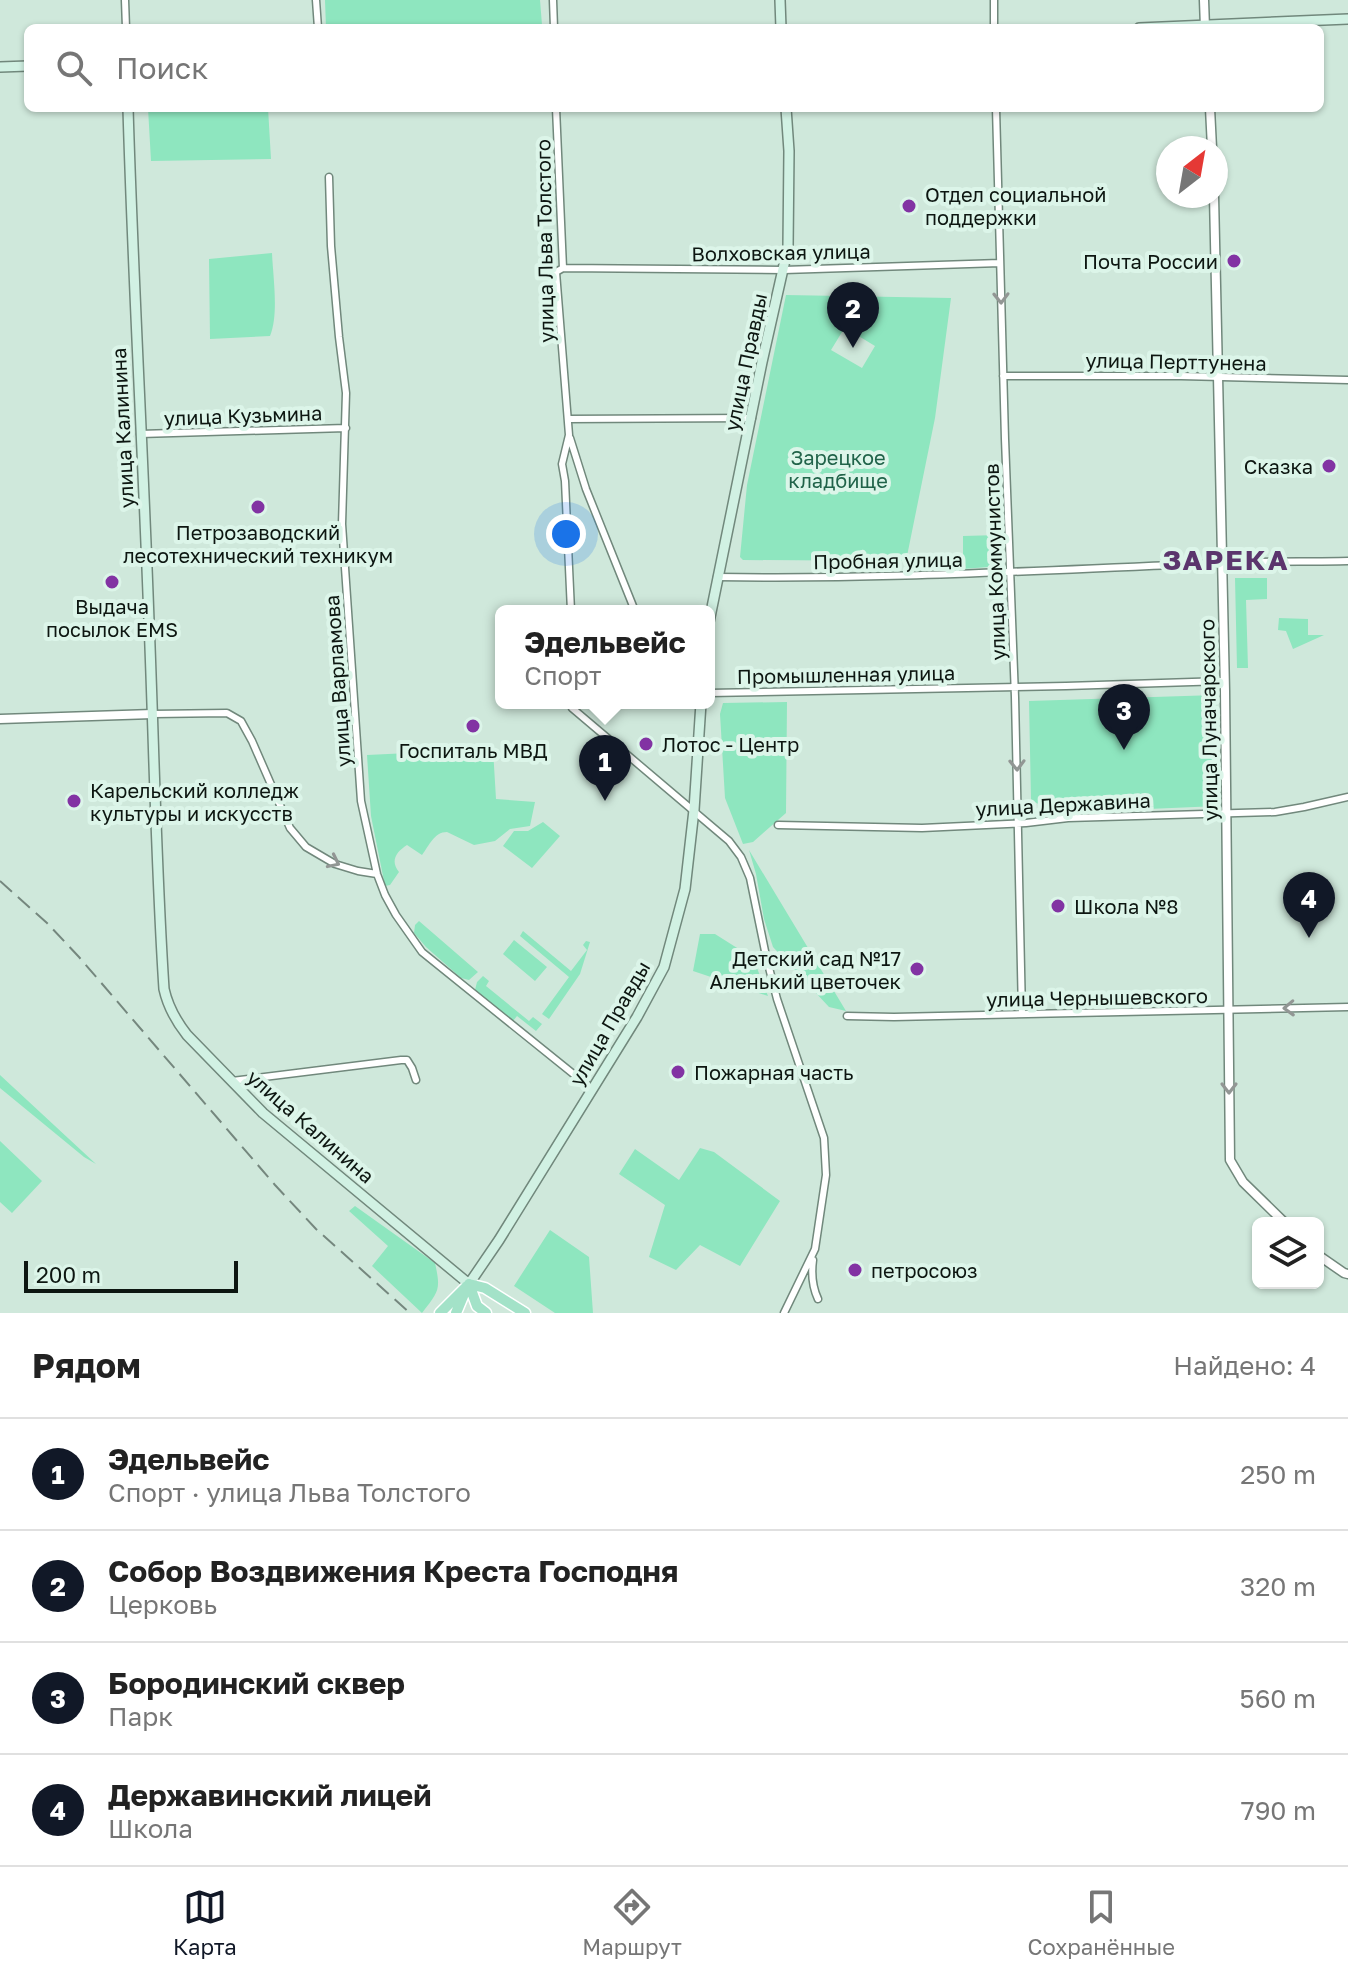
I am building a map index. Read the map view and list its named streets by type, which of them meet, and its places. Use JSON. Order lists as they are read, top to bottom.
{
  "streets": {
    "main road": ["улица Правды", "улица Калинина"],
    "street": [
      "улица Льва Толстого",
      "Волховская улица",
      "улица Перттунена",
      "улица Кузьмина",
      "Пробная улица",
      "улица Коммунистов",
      "Промышленная улица",
      "улица Варламова",
      "улица Луначарского",
      "улица Державина",
      "улица Чернышевского"
    ]
  },
  "crossings": [
    ["улица Льва Толстого", "Волховская улица"],
    ["Волховская улица", "улица Правды"],
    ["Волховская улица", "улица Коммунистов"],
    ["улица Перттунена", "улица Коммунистов"],
    ["улица Перттунена", "улица Луначарского"],
    ["улица Правды", "улица Калинина"],
    ["улица Правды", "Пробная улица"],
    ["улица Правды", "улица Варламова"],
    ["улица Кузьмина", "улица Калинина"],
    ["улица Кузьмина", "улица Варламова"],
    ["Пробная улица", "улица Коммунистов"],
    ["Пробная улица", "улица Луначарского"],
    ["улица Коммунистов", "Промышленная улица"],
    ["улица Коммунистов", "улица Державина"],
    ["улица Коммунистов", "улица Чернышевского"],
    ["Промышленная улица", "улица Луначарского"],
    ["улица Луначарского", "улица Державина"],
    ["улица Луначарского", "улица Чернышевского"]
  ],
  "districts": ["ЗАРЕКА"],
  "parks": ["Зарецкое кладбище"],
  "places": [
    "Отдел социальной поддержки",
    "Почта России",
    "Сказка",
    "Петрозаводский лесотехнический техникум",
    "Выдача посылок EMS",
    "Госпиталь МВД",
    "Лотос - Центр",
    "Карельский колледж культуры и искусств",
    "Школа №8",
    "Детский сад №17 Аленький цветочек",
    "Пожарная часть",
    "петросоюз"
  ],
  "scale_bar": "200 m",
  "north": "top right",
  "page": {
    "search": "Поиск",
    "pins": [
      "2",
      "3",
      "1",
      "4"
    ],
    "popup": ["Эдельвейс", "Спорт"],
    "scale": "200 m",
    "heading": ["Рядом", "Найдено: 4"],
    "list": [
      {
        "mark": "1",
        "name": "Эдельвейс",
        "note": "Спорт · улица Льва Толстого",
        "value": "250 m"
      },
      {
        "mark": "2",
        "name": "Собор Воздвижения Креста Господня",
        "note": "Церковь",
        "value": "320 m"
      },
      {
        "mark": "3",
        "name": "Бородинский сквер",
        "note": "Парк",
        "value": "560 m"
      },
      {
        "mark": "4",
        "name": "Державинский лицей",
        "note": "Школа",
        "value": "790 m"
      }
    ],
    "nav": ["Карта", "Маршрут", "Сохранённые"]
  }
}
